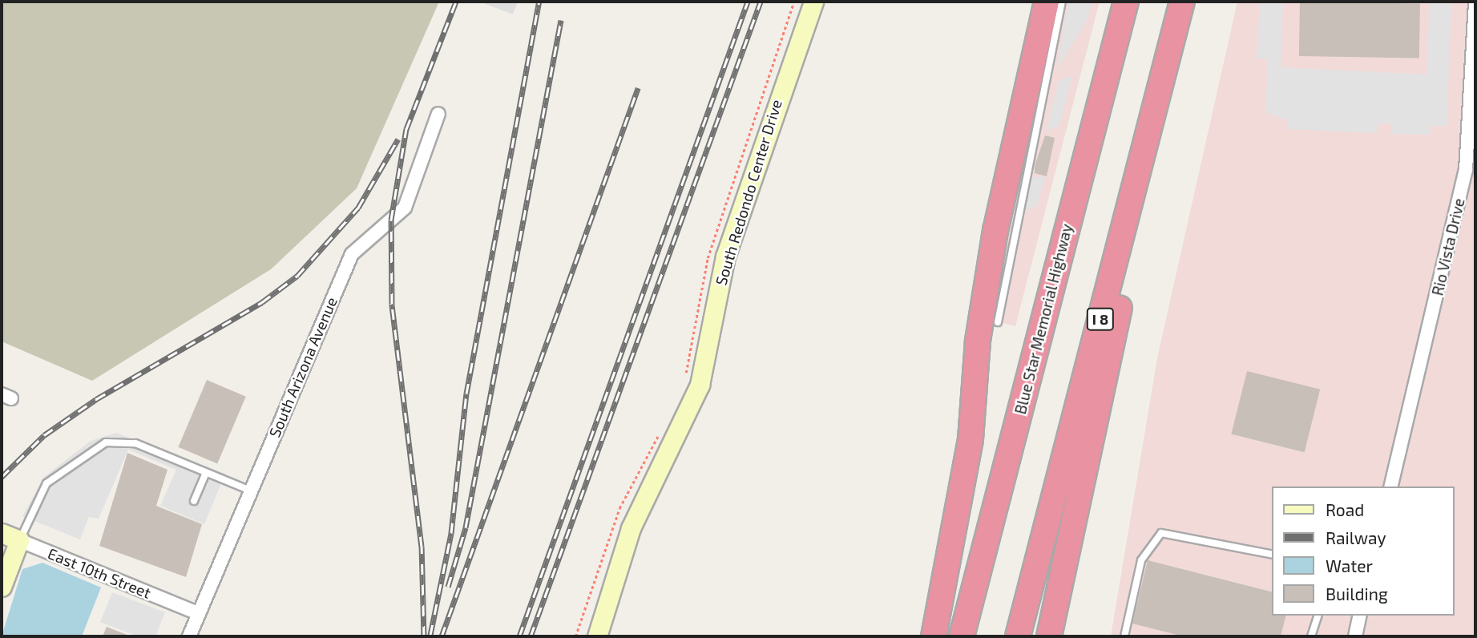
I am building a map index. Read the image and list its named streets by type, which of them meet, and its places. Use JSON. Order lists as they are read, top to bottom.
{
  "streets": {
    "highway": ["Blue Star Memorial Highway", "I 8"],
    "street": [
      "South Redondo Center Drive",
      "Rio Vista Drive",
      "South Arizona Avenue",
      "East 10th Street"
    ]
  },
  "crossings": [
    ["South Arizona Avenue", "East 10th Street"]
  ],
  "legend": [
    "Road",
    "Railway",
    "Water",
    "Building"
  ]
}
